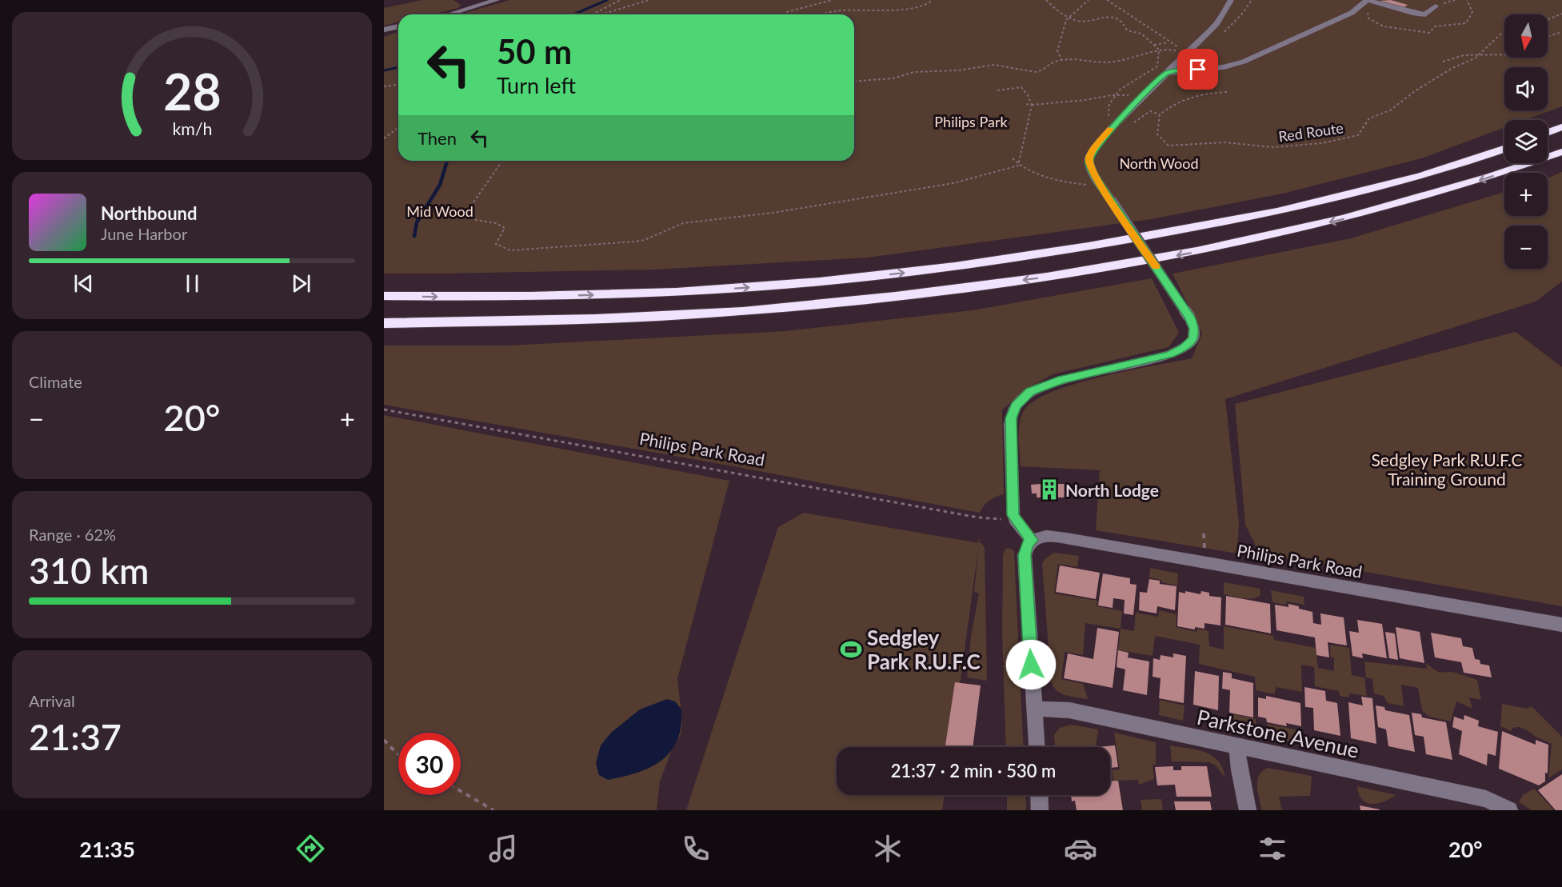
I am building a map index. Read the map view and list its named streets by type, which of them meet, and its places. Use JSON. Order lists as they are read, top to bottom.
{
  "streets": {
    "street": ["Philips Park Road", "Parkstone Avenue"],
    "path": ["Red Route"]
  },
  "parks": [
    "Philips Park",
    "North Wood",
    "Mid Wood",
    "Sedgley Park R.U.F.C Training Ground"
  ],
  "places": {
    "building": ["North Lodge"],
    "sports": ["Sedgley Park R.U.F.C"]
  },
  "north": "bottom",
  "page": {
    "map_buttons": ["+", "−"],
    "turn": ["50 m", "Turn left"],
    "then": "Then",
    "song": ["Northbound", "June Harbor"],
    "tile": [
      "Climate",
      ["Range · 62%", "310 km"],
      ["Arrival", "21:37"]
    ],
    "heat": ["−", "20°", "+"],
    "limit": "30",
    "trip": "21:37 · 2 min · 530 m",
    "tabs": ["21:35", "20°"],
    "gauge": ["28", "km/h"]
  }
}
